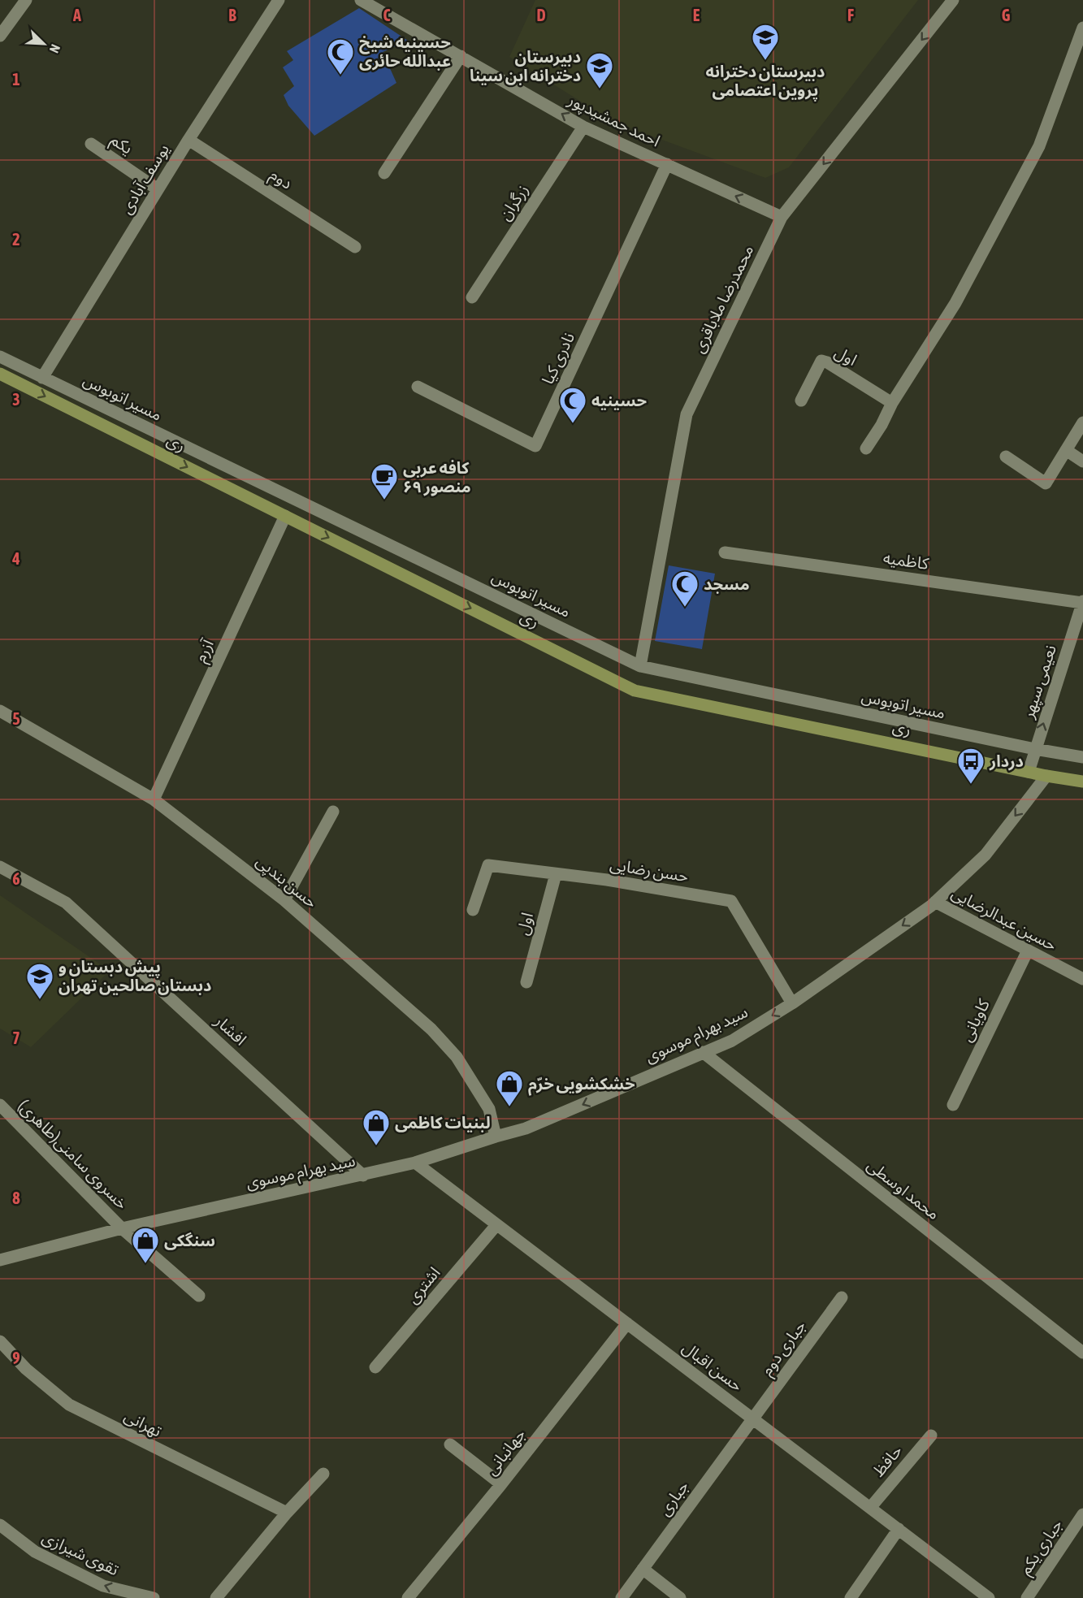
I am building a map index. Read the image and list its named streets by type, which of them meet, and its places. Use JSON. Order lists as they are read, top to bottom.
{
  "streets": {
    "main road": ["ری"],
    "street": [
      "احمد جمشیدپور",
      "یکم",
      "یوسف آبادی",
      "دوم",
      "زرگران",
      "محمدرضا ملاباقری",
      "اول",
      "نادری کیا",
      "مسیر اتوبوس",
      "کاظمیه",
      "آزرم",
      "نعیمی سپهر",
      "حسن رضایی",
      "حسن بندپی",
      "حسین عبدالرضایی",
      "کاویانی",
      "افشار",
      "سید بهرام موسوی",
      "خسروی سامنی(طاهری)",
      "محمد اوسطی",
      "اشتری",
      "جباری دوم",
      "حسن اقبال",
      "تهرانی",
      "جهانبانی",
      "حافظ",
      "جباری",
      "جباری یکم",
      "تقوی شیرازی"
    ]
  },
  "crossings": [
    ["احمد جمشیدپور", "زرگران"],
    ["احمد جمشیدپور", "محمدرضا ملاباقری"],
    ["احمد جمشیدپور", "نادری کیا"],
    ["یکم", "یوسف آبادی"],
    ["یوسف آبادی", "دوم"],
    ["یوسف آبادی", "مسیر اتوبوس"],
    ["محمدرضا ملاباقری", "مسیر اتوبوس"],
    ["اول", "حسن رضایی"],
    ["مسیر اتوبوس", "نعیمی سپهر"],
    ["ری", "آزرم"],
    ["ری", "نعیمی سپهر"],
    ["ری", "سید بهرام موسوی"],
    ["کاظمیه", "نعیمی سپهر"],
    ["آزرم", "حسن بندپی"],
    ["حسن رضایی", "سید بهرام موسوی"],
    ["حسن بندپی", "سید بهرام موسوی"],
    ["حسین عبدالرضایی", "کاویانی"],
    ["حسین عبدالرضایی", "سید بهرام موسوی"],
    ["افشار", "سید بهرام موسوی"],
    ["سید بهرام موسوی", "خسروی سامنی(طاهری)"],
    ["سید بهرام موسوی", "محمد اوسطی"],
    ["سید بهرام موسوی", "حسن اقبال"],
    ["اشتری", "حسن اقبال"],
    ["جباری دوم", "حسن اقبال"],
    ["جباری دوم", "جباری"],
    ["حسن اقبال", "جهانبانی"],
    ["حسن اقبال", "حافظ"],
    ["حسن اقبال", "جباری"]
  ],
  "one_way": [
    "احمد جمشیدپور",
    "محمدرضا ملاباقری",
    "ری",
    "نعیمی سپهر",
    "سید بهرام موسوی",
    "تقوی شیرازی"
  ],
  "places": {
    "school or university": ["دبیرستان دخترانه پروین اعتصامی", "دبیرستان دخترانه ابن سینا", "پیش دبستان و دبستان صالحین تهران"],
    "mosque": ["حسینیه شیخ عبدالله حائری", "حسینیه", "مسجد"],
    "cafe": ["کافه عربی منصور ۶۹"],
    "bus stop": ["دردار"],
    "shop": ["خشکشویی خرّم", "لبنیات کاظمی", "سنگکی"]
  },
  "north": "bottom right",
  "grid": {
    "columns": [
      "A",
      "B",
      "C",
      "D",
      "E",
      "F",
      "G"
    ],
    "rows": [
      "1",
      "2",
      "3",
      "4",
      "5",
      "6",
      "7",
      "8",
      "9"
    ]
  }
}
